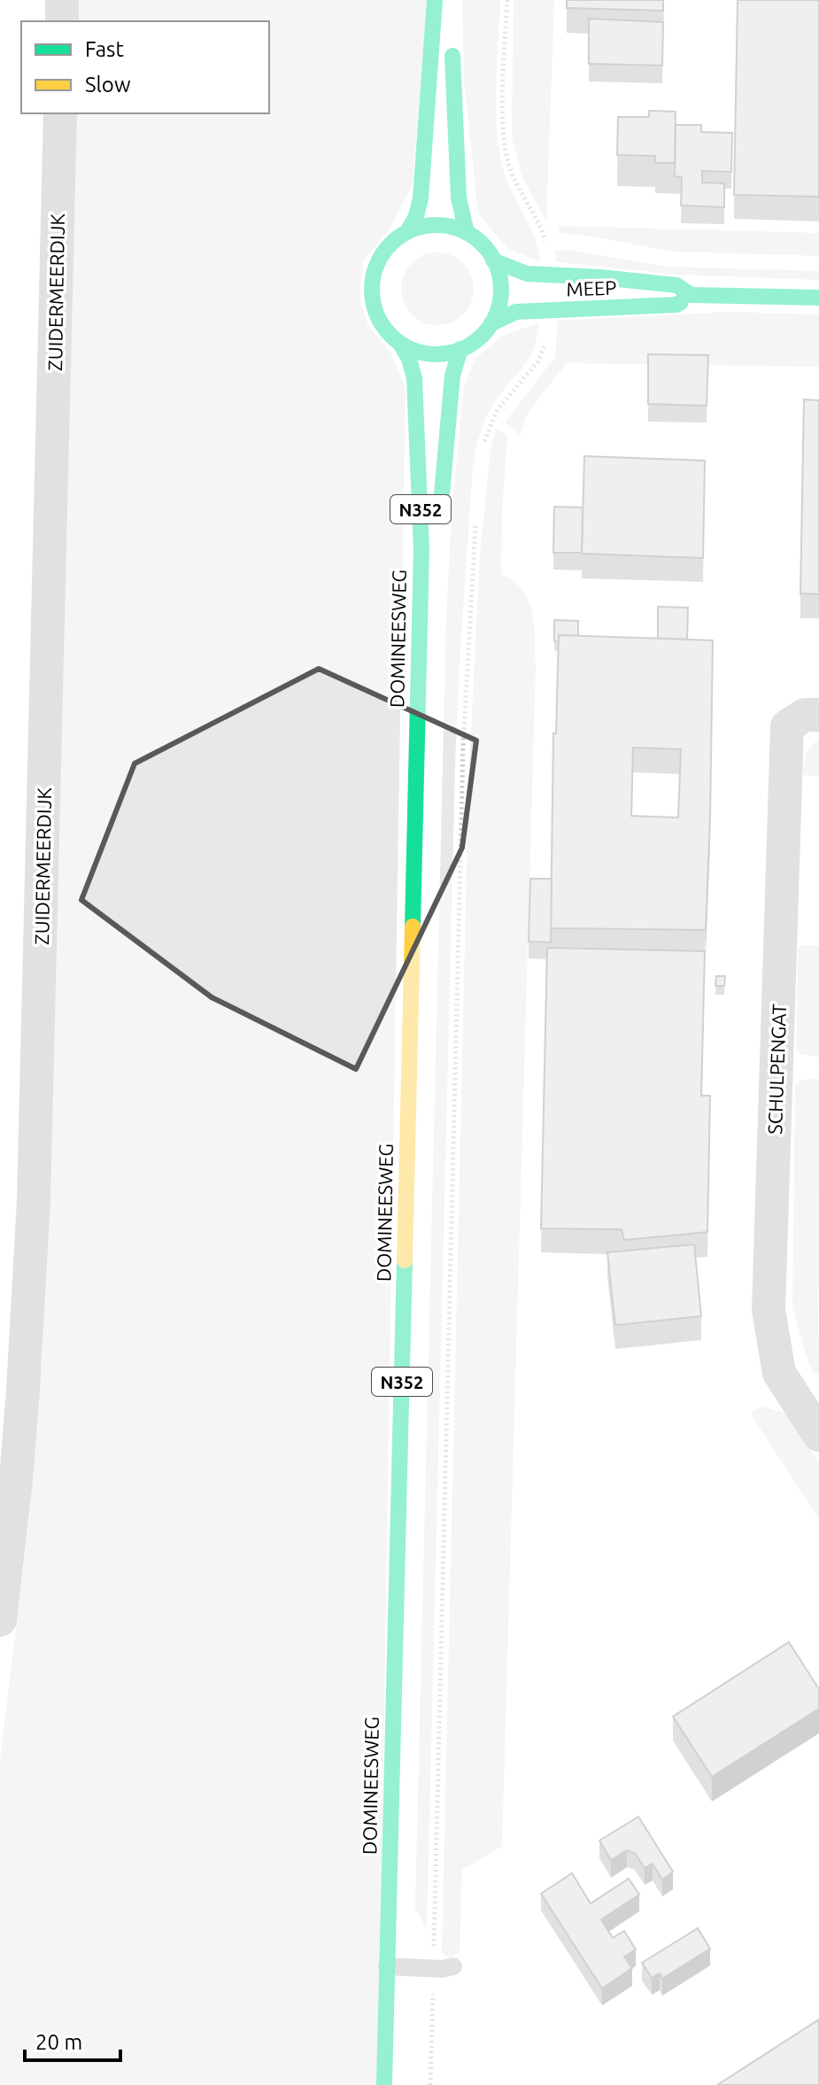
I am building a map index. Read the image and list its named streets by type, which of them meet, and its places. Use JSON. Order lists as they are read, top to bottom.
{
  "streets": {
    "main road": ["MEEP", "N352", "DOMINEESWEG"],
    "street": ["ZUIDERMEERDIJK", "SCHULPENGAT"]
  },
  "crossings": [
    ["MEEP", "N352"],
    ["MEEP", "DOMINEESWEG"],
    ["N352", "DOMINEESWEG"]
  ],
  "legend": ["Fast", "Slow"],
  "scale_bar": "20 m"
}
